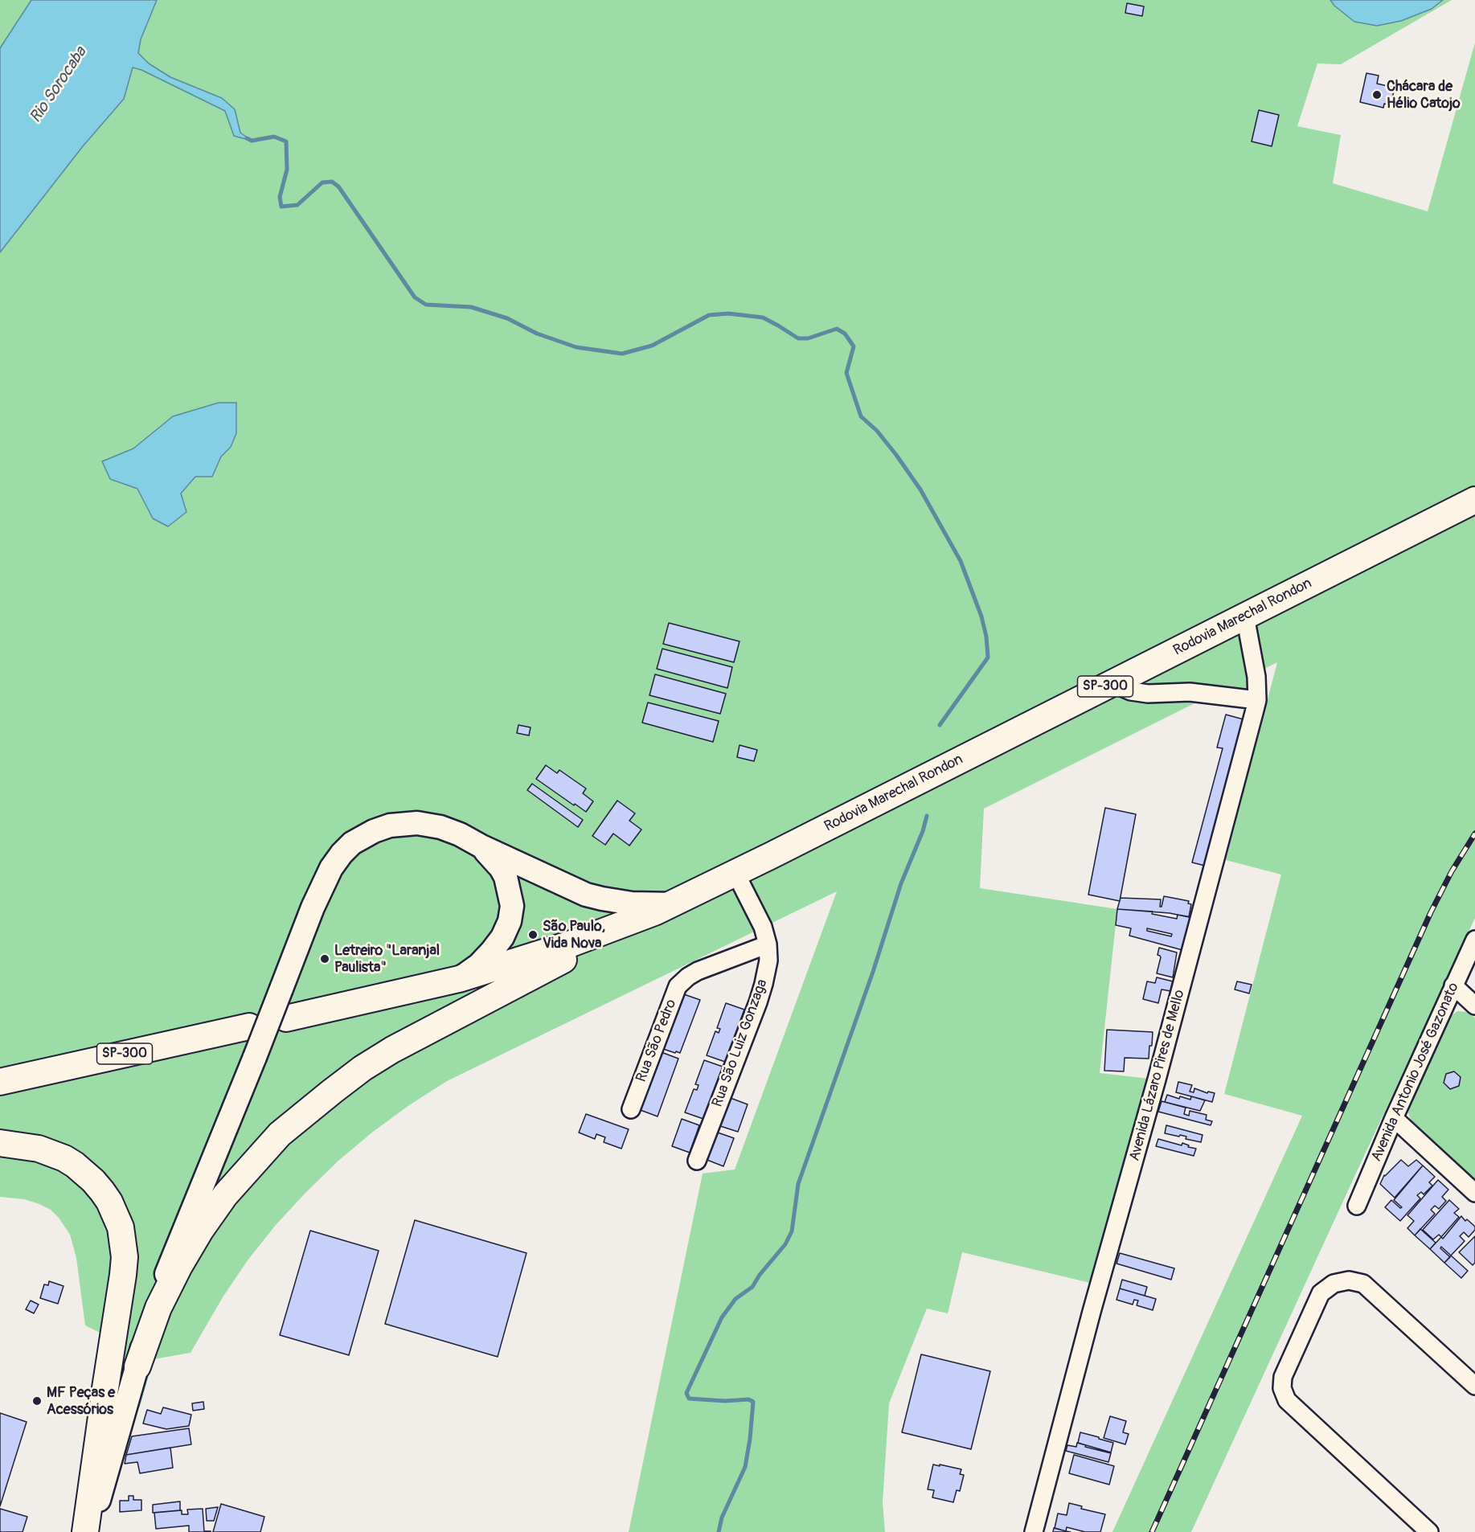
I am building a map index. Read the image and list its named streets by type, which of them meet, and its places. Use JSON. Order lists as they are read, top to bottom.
{
  "streets": {
    "main road": ["Rodovia Marechal Rondon", "SP-300"],
    "street": [
      "Rua São Pedro",
      "Rua São Luiz Gonzaga",
      "Avenida Antonio José Gazonato",
      "Avenida Lázaro Pires de Mello"
    ]
  },
  "crossings": [
    ["Rodovia Marechal Rondon", "Rua São Luiz Gonzaga"],
    ["Rodovia Marechal Rondon", "Avenida Lázaro Pires de Mello"],
    ["Rua São Pedro", "Rua São Luiz Gonzaga"]
  ],
  "water": ["Rio Sorocaba"],
  "places": [
    "Chácara de Hélio Catojo",
    "São Paulo, Vida Nova",
    "Letreiro \"Laranjal Paulista\"",
    "MF Peças e Acessórios"
  ]
}
